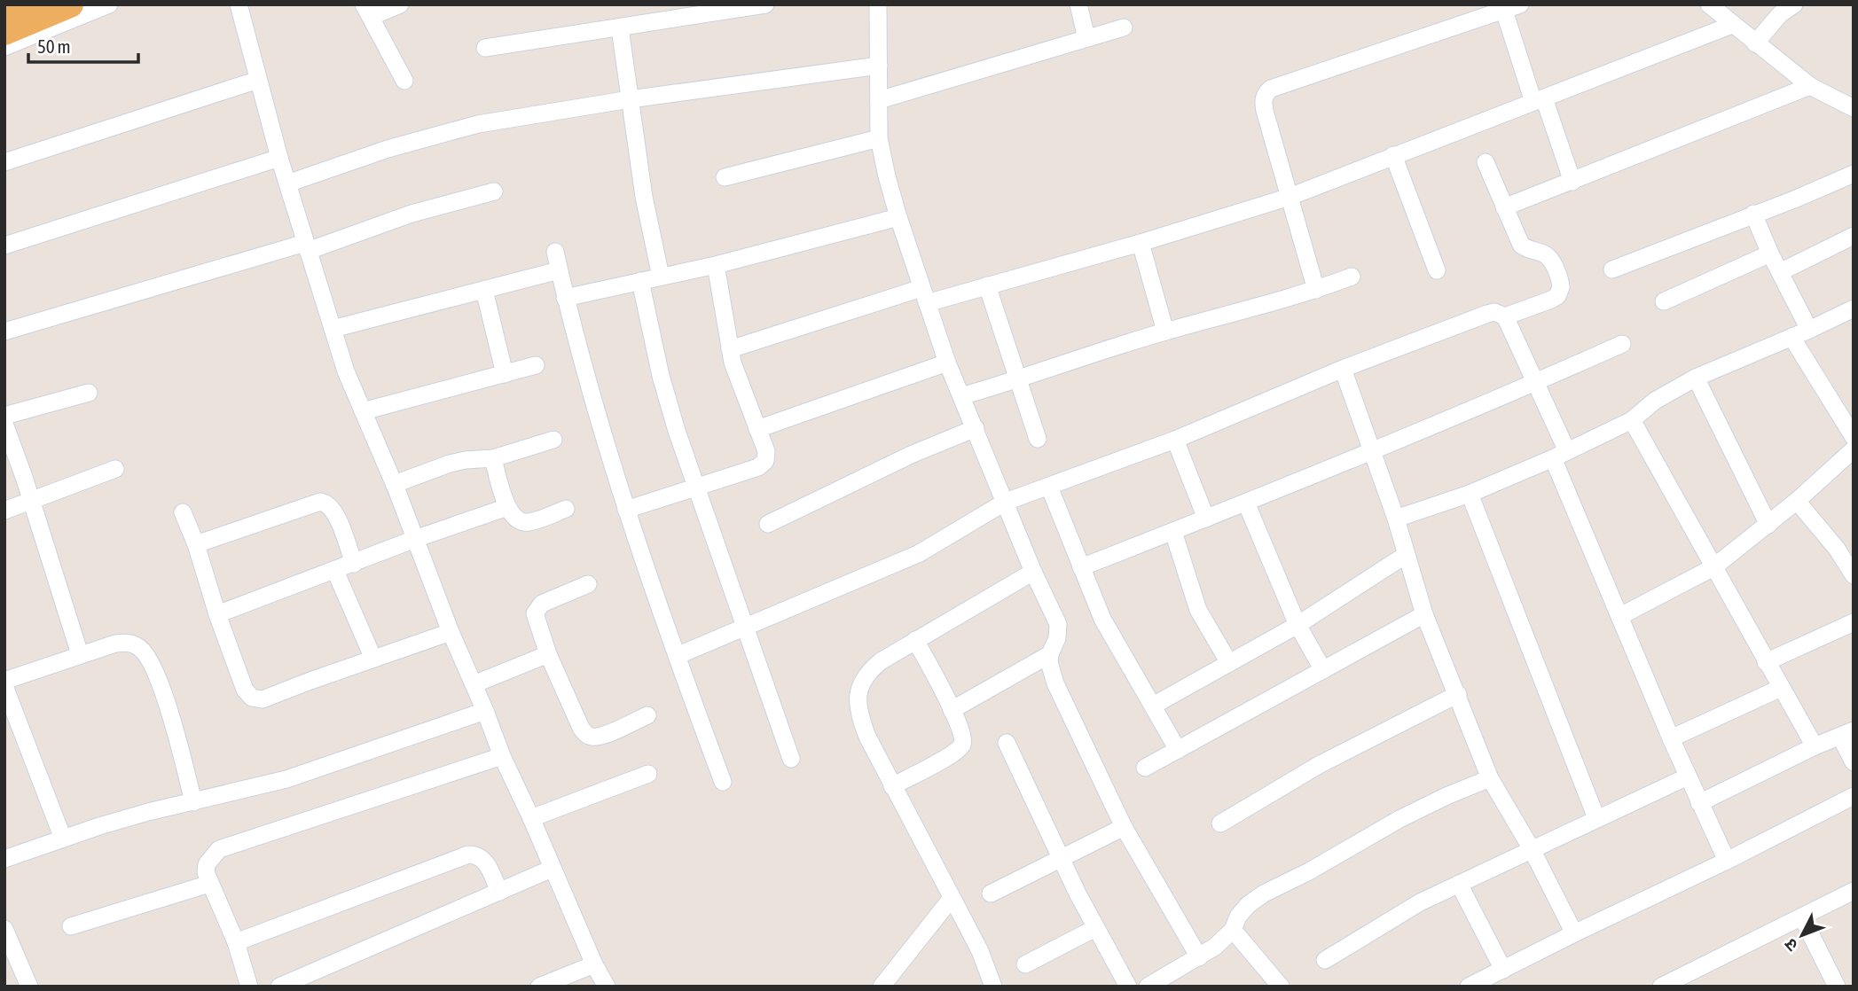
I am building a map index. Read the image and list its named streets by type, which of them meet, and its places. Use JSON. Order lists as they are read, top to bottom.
{
  "scale_bar": "50 m",
  "north": "bottom left"
}
